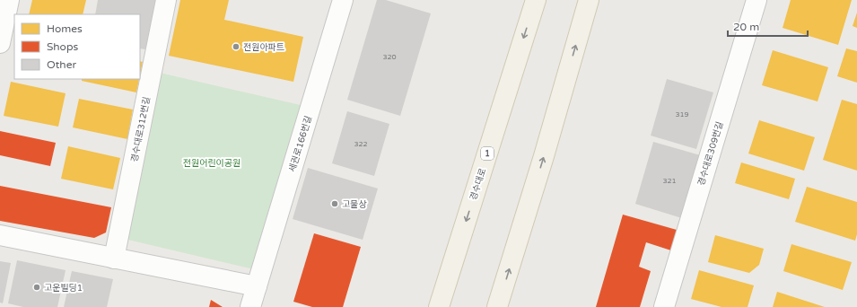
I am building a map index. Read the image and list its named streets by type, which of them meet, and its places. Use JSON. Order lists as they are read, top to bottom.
{
  "streets": {
    "main road": ["1", "경수대로"],
    "street": ["경수대로312번길", "세권로166번길", "경수대로309번길"]
  },
  "parks": ["전원어린이공원"],
  "places": ["전원아파트", "고물상", "고운빌딩1"],
  "house_numbers": [
    "320",
    "319",
    "322",
    "321"
  ],
  "legend": ["Homes", "Shops", "Other"],
  "scale_bar": "20 m"
}
